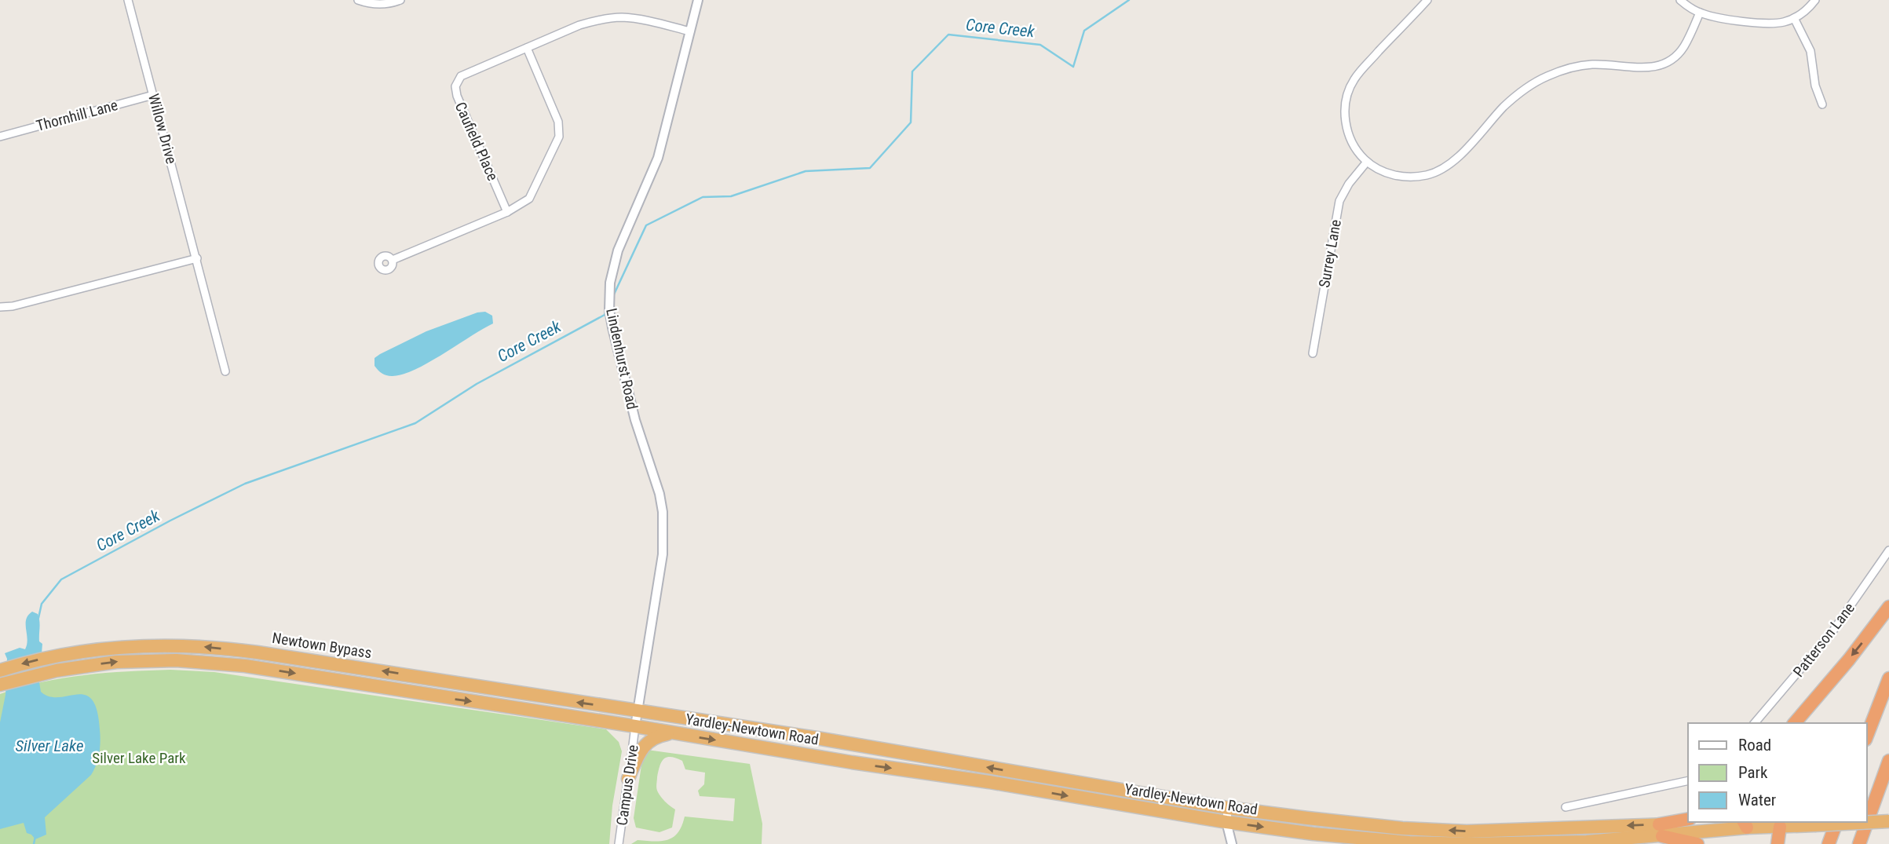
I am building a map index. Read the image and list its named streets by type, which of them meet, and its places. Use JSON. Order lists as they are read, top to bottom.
{
  "streets": {
    "highway": ["Newtown Bypass", "Yardley-Newtown Road"],
    "street": [
      "Thornhill Lane",
      "Willow Drive",
      "Caufield Place",
      "Surrey Lane",
      "Lindenhurst Road",
      "Patterson Lane",
      "Campus Drive"
    ]
  },
  "crossings": [
    ["Thornhill Lane", "Willow Drive"],
    ["Caufield Place", "Lindenhurst Road"],
    ["Lindenhurst Road", "Newtown Bypass"],
    ["Lindenhurst Road", "Yardley-Newtown Road"],
    ["Lindenhurst Road", "Campus Drive"],
    ["Newtown Bypass", "Yardley-Newtown Road"],
    ["Newtown Bypass", "Campus Drive"],
    ["Yardley-Newtown Road", "Campus Drive"]
  ],
  "water": ["Core Creek", "Silver Lake"],
  "parks": ["Silver Lake Park"],
  "legend": ["Road", "Park", "Water"]
}
